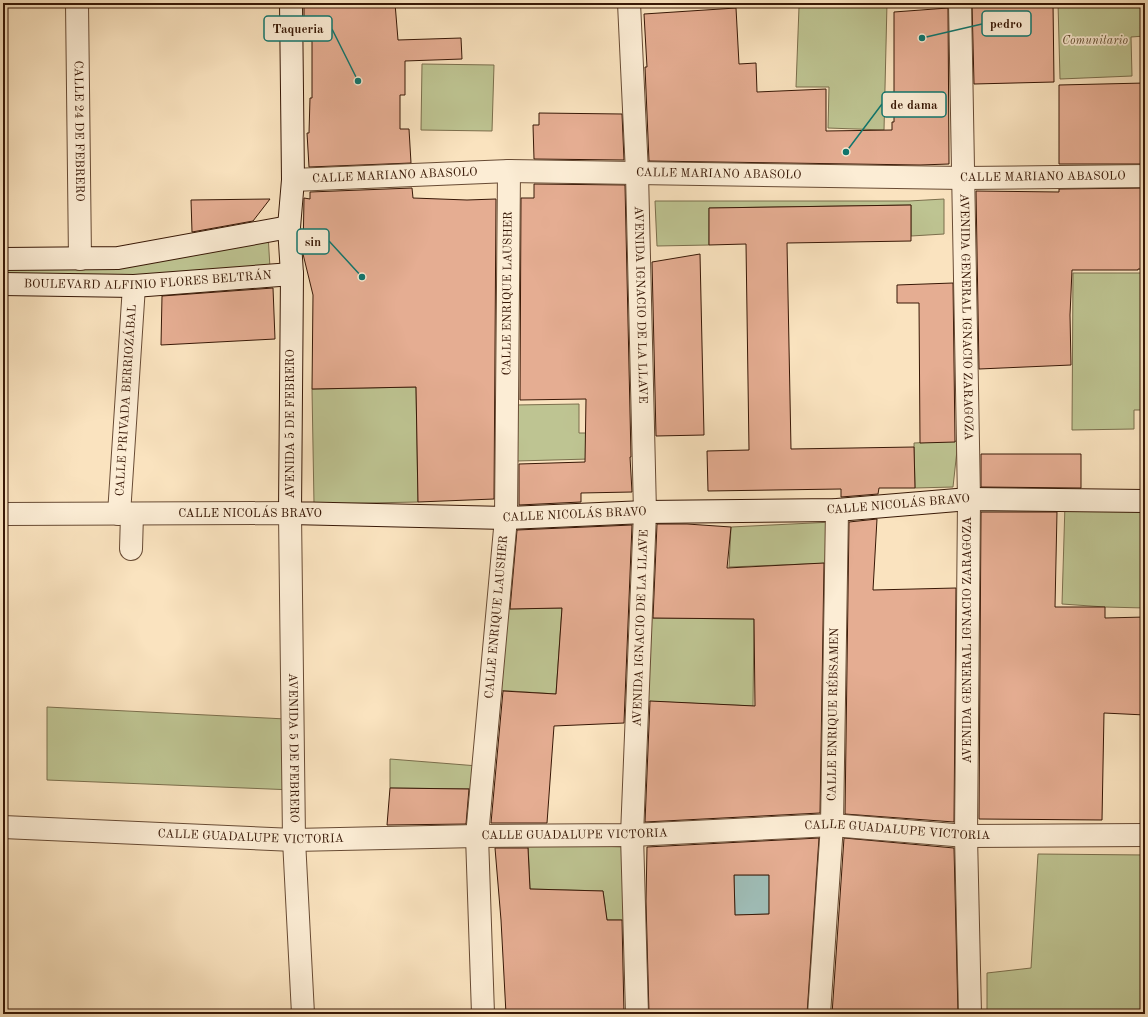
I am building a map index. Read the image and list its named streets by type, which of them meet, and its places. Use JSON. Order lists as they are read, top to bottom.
{
  "streets": {
    "street": [
      "CALLE 24 DE FEBRERO",
      "CALLE MARIANO ABASOLO",
      "BOULEVARD ALFINIO FLORES BELTRÁN",
      "CALLE ENRIQUE LAUSHER",
      "AVENIDA IGNACIO DE LA LLAVE",
      "AVENIDA GENERAL IGNACIO ZARAGOZA",
      "CALLE PRIVADA BERRIOZÁBAL",
      "AVENIDA 5 DE FEBRERO",
      "CALLE NICOLÁS BRAVO",
      "CALLE ENRIQUE RÉBSAMEN",
      "CALLE GUADALUPE VICTORIA"
    ]
  },
  "crossings": [
    ["CALLE 24 DE FEBRERO", "BOULEVARD ALFINIO FLORES BELTRÁN"],
    ["CALLE MARIANO ABASOLO", "CALLE ENRIQUE LAUSHER"],
    ["CALLE MARIANO ABASOLO", "AVENIDA IGNACIO DE LA LLAVE"],
    ["CALLE MARIANO ABASOLO", "AVENIDA GENERAL IGNACIO ZARAGOZA"],
    ["CALLE MARIANO ABASOLO", "AVENIDA 5 DE FEBRERO"],
    ["BOULEVARD ALFINIO FLORES BELTRÁN", "CALLE PRIVADA BERRIOZÁBAL"],
    ["BOULEVARD ALFINIO FLORES BELTRÁN", "AVENIDA 5 DE FEBRERO"],
    ["CALLE ENRIQUE LAUSHER", "CALLE NICOLÁS BRAVO"],
    ["CALLE ENRIQUE LAUSHER", "CALLE GUADALUPE VICTORIA"],
    ["AVENIDA IGNACIO DE LA LLAVE", "CALLE NICOLÁS BRAVO"],
    ["AVENIDA IGNACIO DE LA LLAVE", "CALLE GUADALUPE VICTORIA"],
    ["AVENIDA GENERAL IGNACIO ZARAGOZA", "CALLE NICOLÁS BRAVO"],
    ["AVENIDA GENERAL IGNACIO ZARAGOZA", "CALLE GUADALUPE VICTORIA"],
    ["CALLE PRIVADA BERRIOZÁBAL", "CALLE NICOLÁS BRAVO"],
    ["AVENIDA 5 DE FEBRERO", "CALLE NICOLÁS BRAVO"],
    ["AVENIDA 5 DE FEBRERO", "CALLE GUADALUPE VICTORIA"],
    ["CALLE NICOLÁS BRAVO", "CALLE ENRIQUE RÉBSAMEN"],
    ["CALLE ENRIQUE RÉBSAMEN", "CALLE GUADALUPE VICTORIA"]
  ],
  "parks": ["Comunitario"],
  "places": [
    "pedro",
    "Taqueria",
    "de dama",
    "sin"
  ]
}
